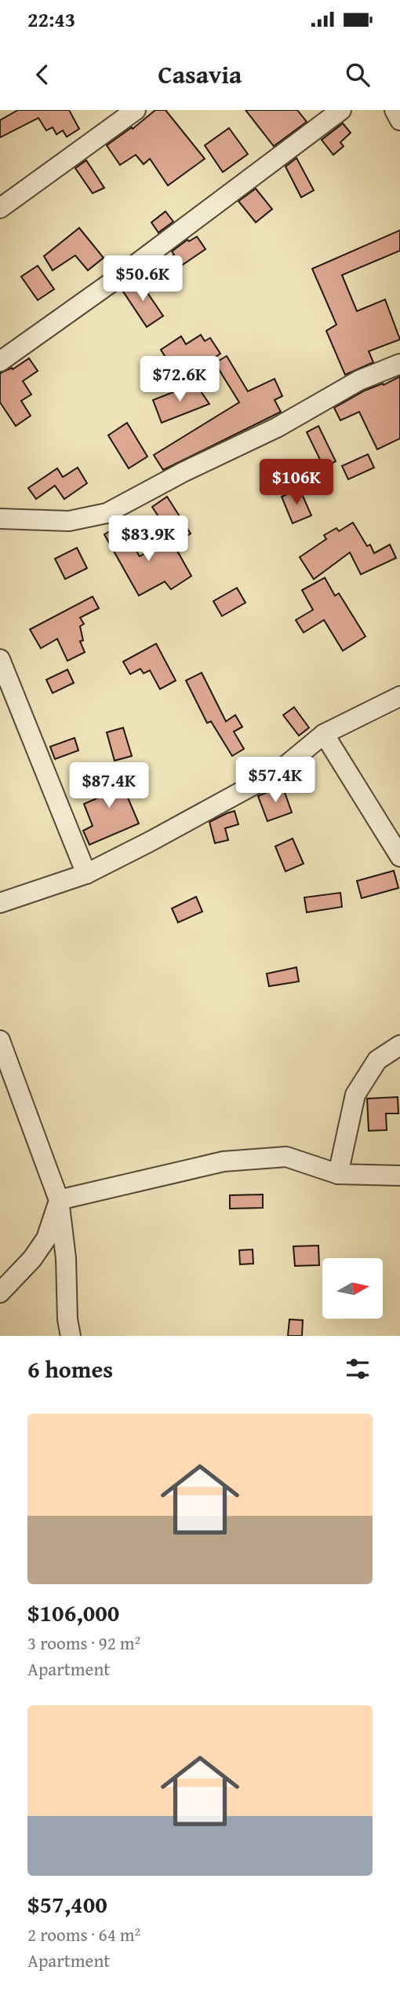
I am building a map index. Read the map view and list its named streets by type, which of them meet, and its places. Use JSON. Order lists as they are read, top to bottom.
{
  "north": "right",
  "page": {
    "status": "22:43",
    "header": "Casavia",
    "price": [
      "$50.6K",
      "$72.6K",
      "$106K",
      "$83.9K",
      "$57.4K",
      "$87.4K"
    ],
    "heading": "6 homes",
    "list": [
      {
        "name": "$106,000",
        "note": "3 rooms · 92 m² · Apartment"
      },
      {
        "name": "$57,400",
        "note": "2 rooms · 64 m² · Apartment"
      }
    ]
  }
}
